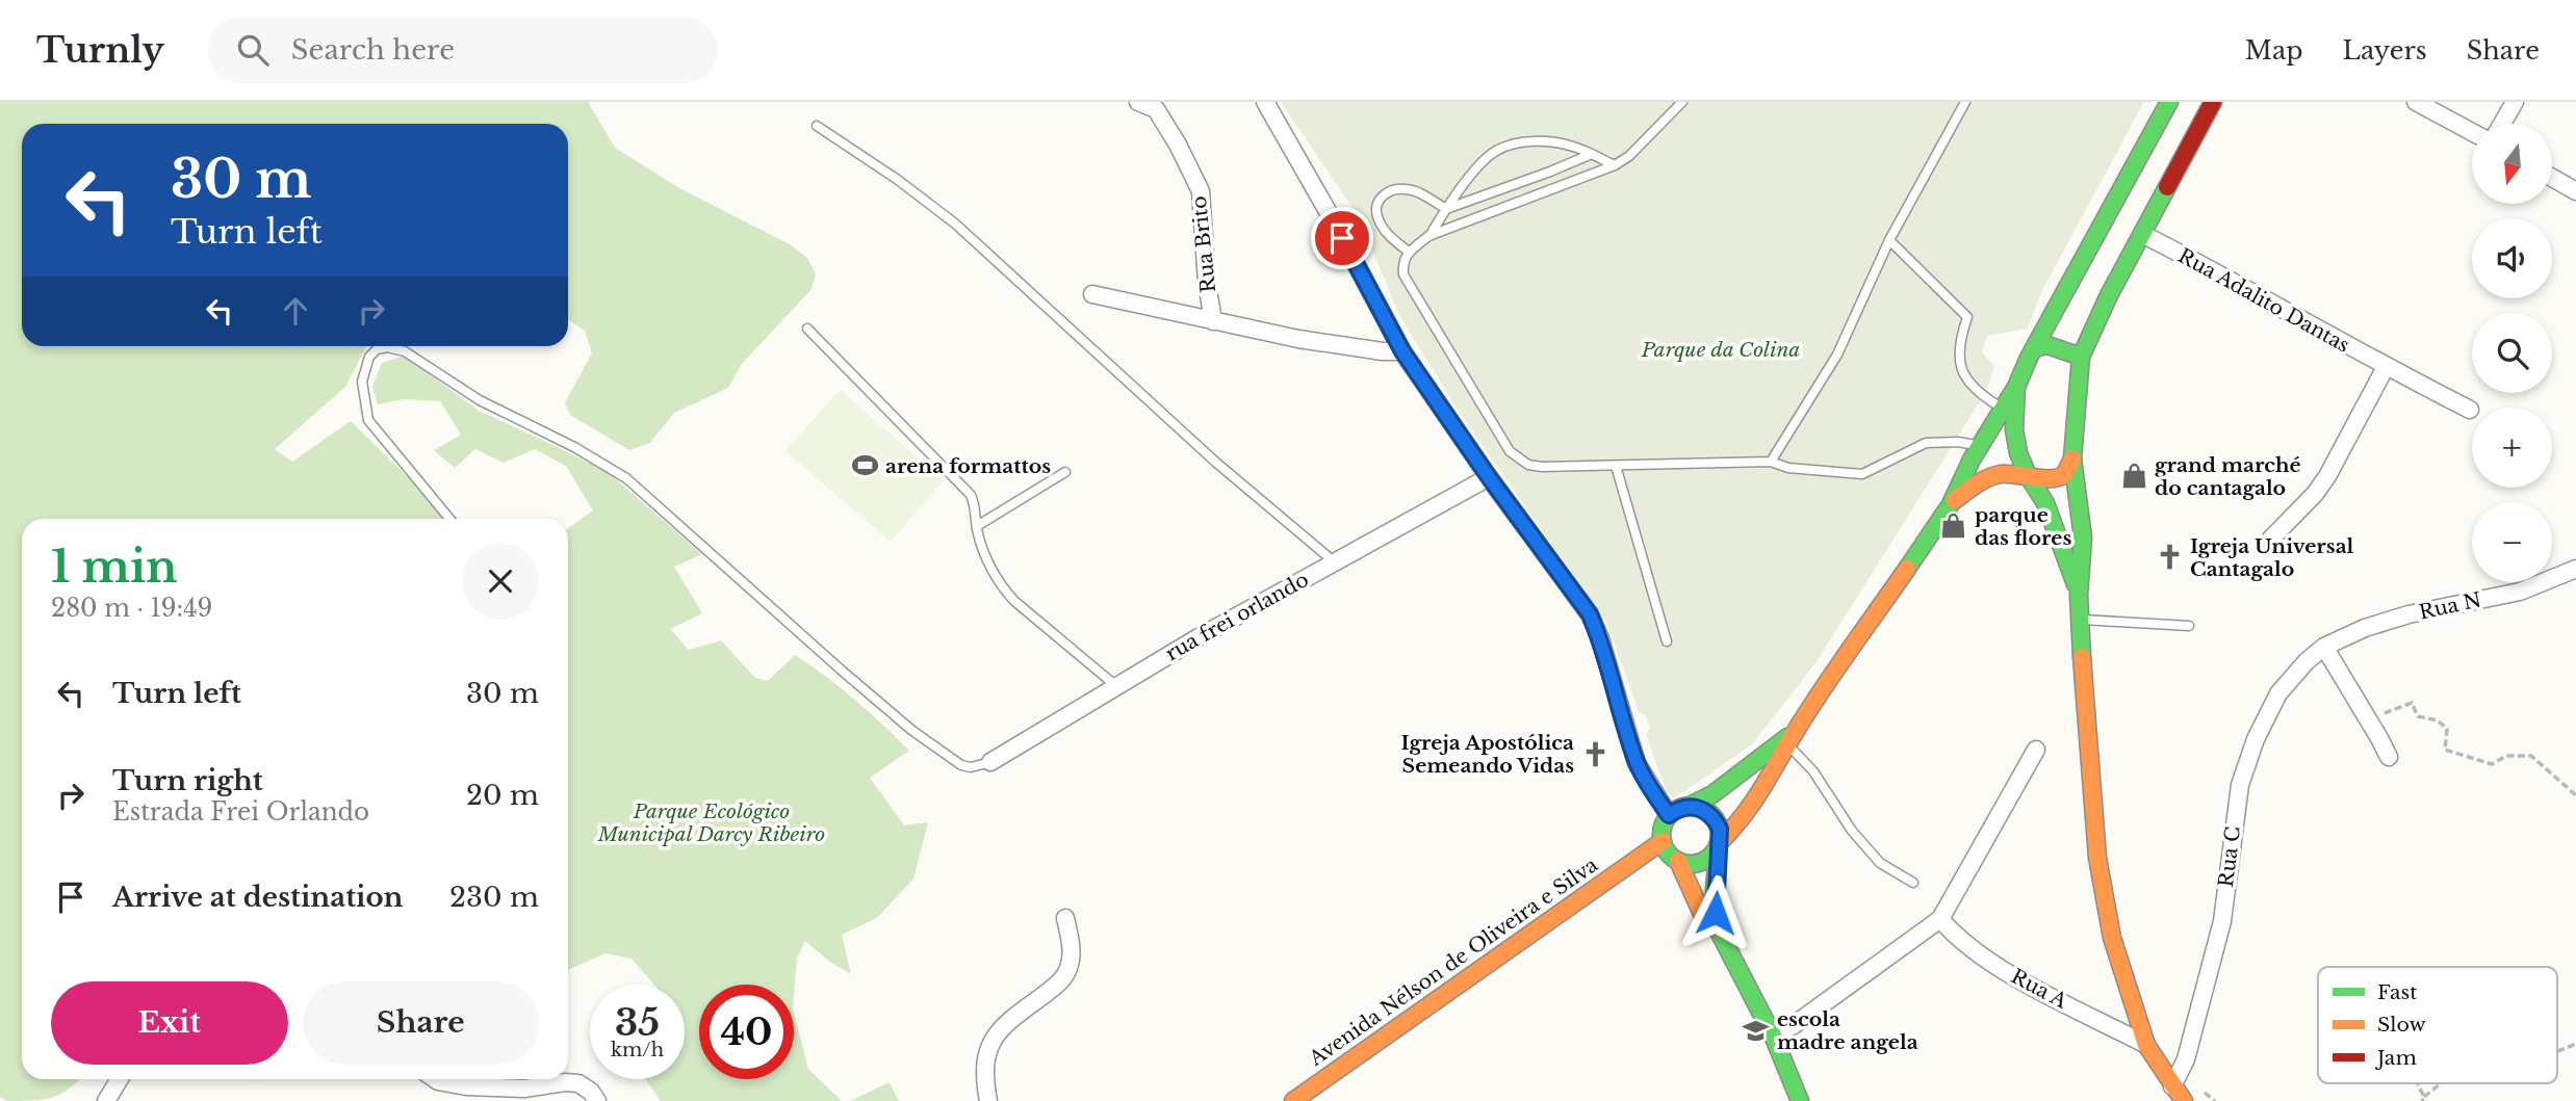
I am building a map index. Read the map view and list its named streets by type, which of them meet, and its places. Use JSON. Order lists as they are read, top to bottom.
{
  "streets": {
    "street": [
      "Rua Brito",
      "Rua Adalito Dantas",
      "Rua N",
      "rua frei orlando",
      "Rua C",
      "Avenida Nélson de Oliveira e Silva",
      "Rua A"
    ]
  },
  "crossings": [
    ["Rua N", "Rua C"]
  ],
  "parks": ["Parque da Colina", "Parque Ecológico Municipal Darcy Ribeiro"],
  "places": {
    "sports": ["arena formattos"],
    "shop": ["grand marché do cantagalo", "parque das flores"],
    "church": ["Igreja Universal Cantagalo", "Igreja Apostólica Semeando Vidas"],
    "school or university": ["escola madre angela"]
  },
  "legend": ["Fast", "Slow", "Jam"],
  "north": "bottom",
  "page": {
    "header": "Turnly",
    "search": "Search here",
    "nav": ["Map", "Layers", "Share"],
    "map_buttons": ["+", "−"],
    "turn": ["30 m", "Turn left"],
    "heading": ["1 min", "280 m · 19:49"],
    "list": [
      {
        "name": "Turn left",
        "value": "30 m"
      },
      {
        "name": "Turn right",
        "note": "Estrada Frei Orlando",
        "value": "20 m"
      },
      {
        "name": "Arrive at destination",
        "value": "230 m"
      }
    ],
    "buttons": ["Exit", "Share"],
    "speed": "35 km/h",
    "limit": "40"
  }
}
